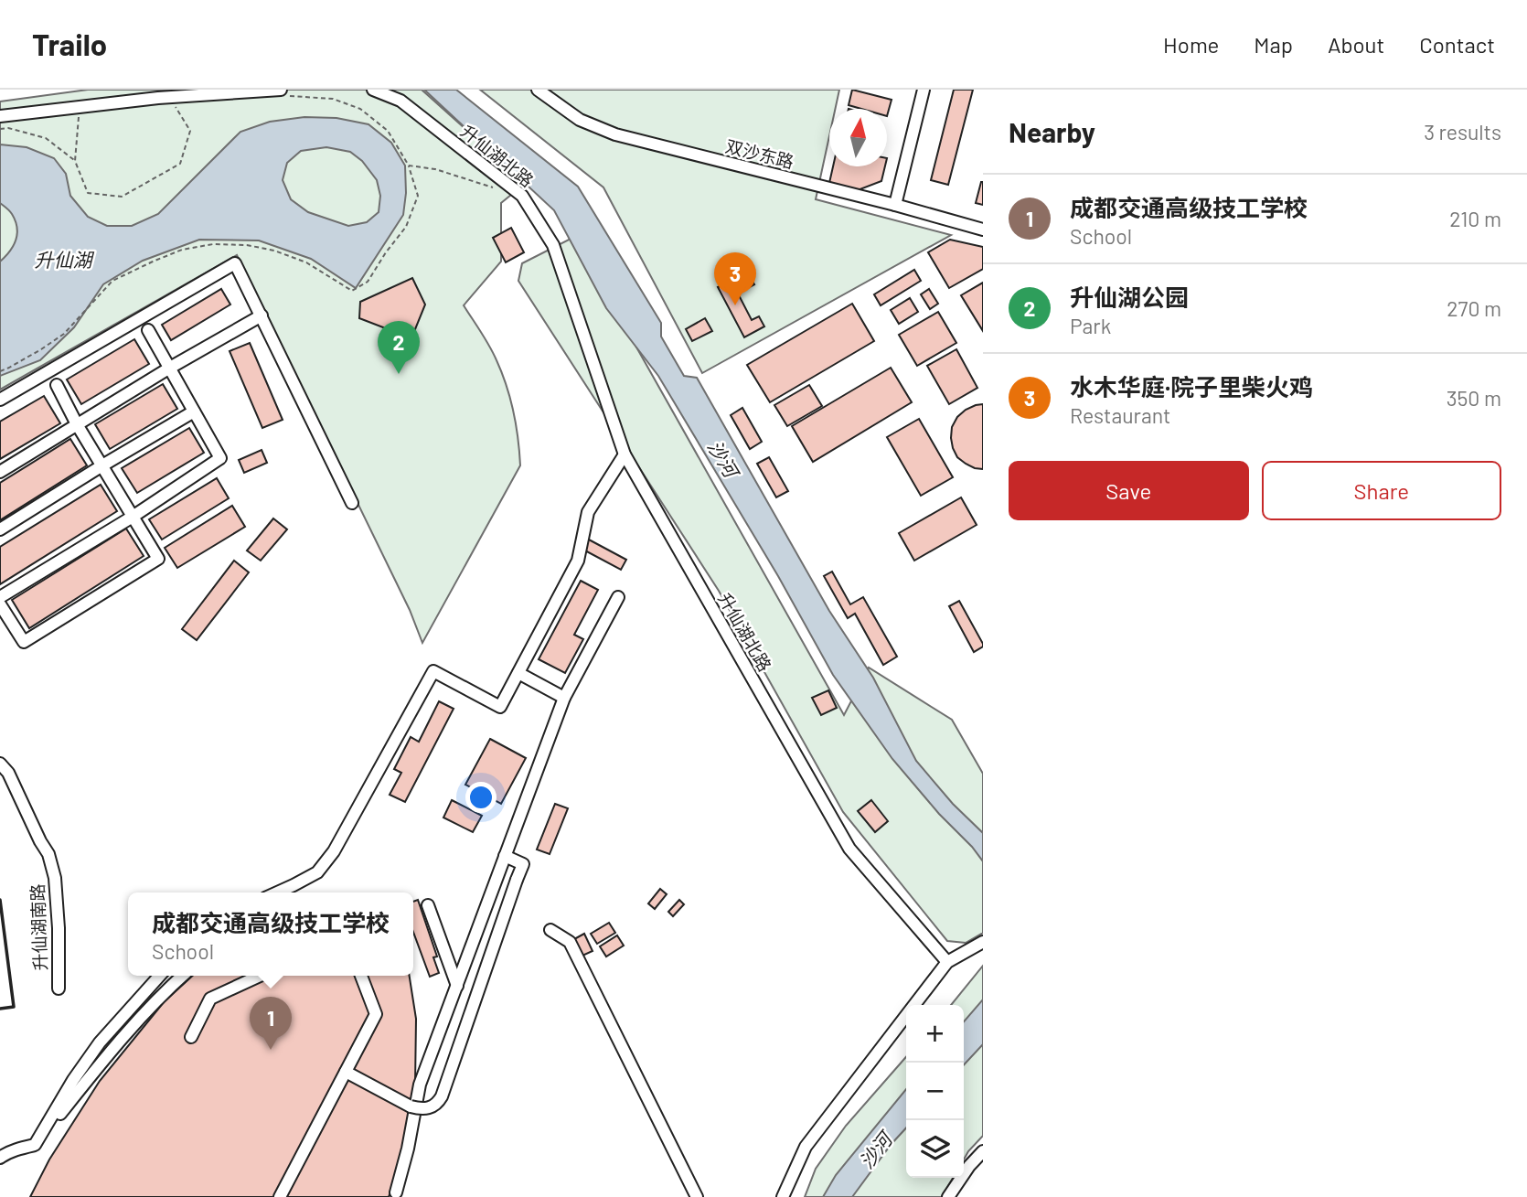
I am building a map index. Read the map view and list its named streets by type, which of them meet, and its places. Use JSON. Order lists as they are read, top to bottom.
{
  "streets": {
    "street": ["双沙东路", "升仙湖北路", "升仙湖南路"]
  },
  "water": ["升仙湖", "沙河"],
  "north": "top",
  "page": {
    "header": "Trailo",
    "nav": [
      "Home",
      "Map",
      "About",
      "Contact"
    ],
    "heading": ["Nearby", "3 results"],
    "list": [
      {
        "mark": "1",
        "name": "成都交通高级技工学校",
        "note": "School",
        "value": "210 m"
      },
      {
        "mark": "2",
        "name": "升仙湖公园",
        "note": "Park",
        "value": "270 m"
      },
      {
        "mark": "3",
        "name": "水木华庭·院子里柴火鸡",
        "note": "Restaurant",
        "value": "350 m"
      }
    ],
    "pins": ["3", "2", "1"],
    "buttons": ["Save", "Share"],
    "popup": ["成都交通高级技工学校", "School"],
    "map_buttons": ["+", "−"]
  }
}
